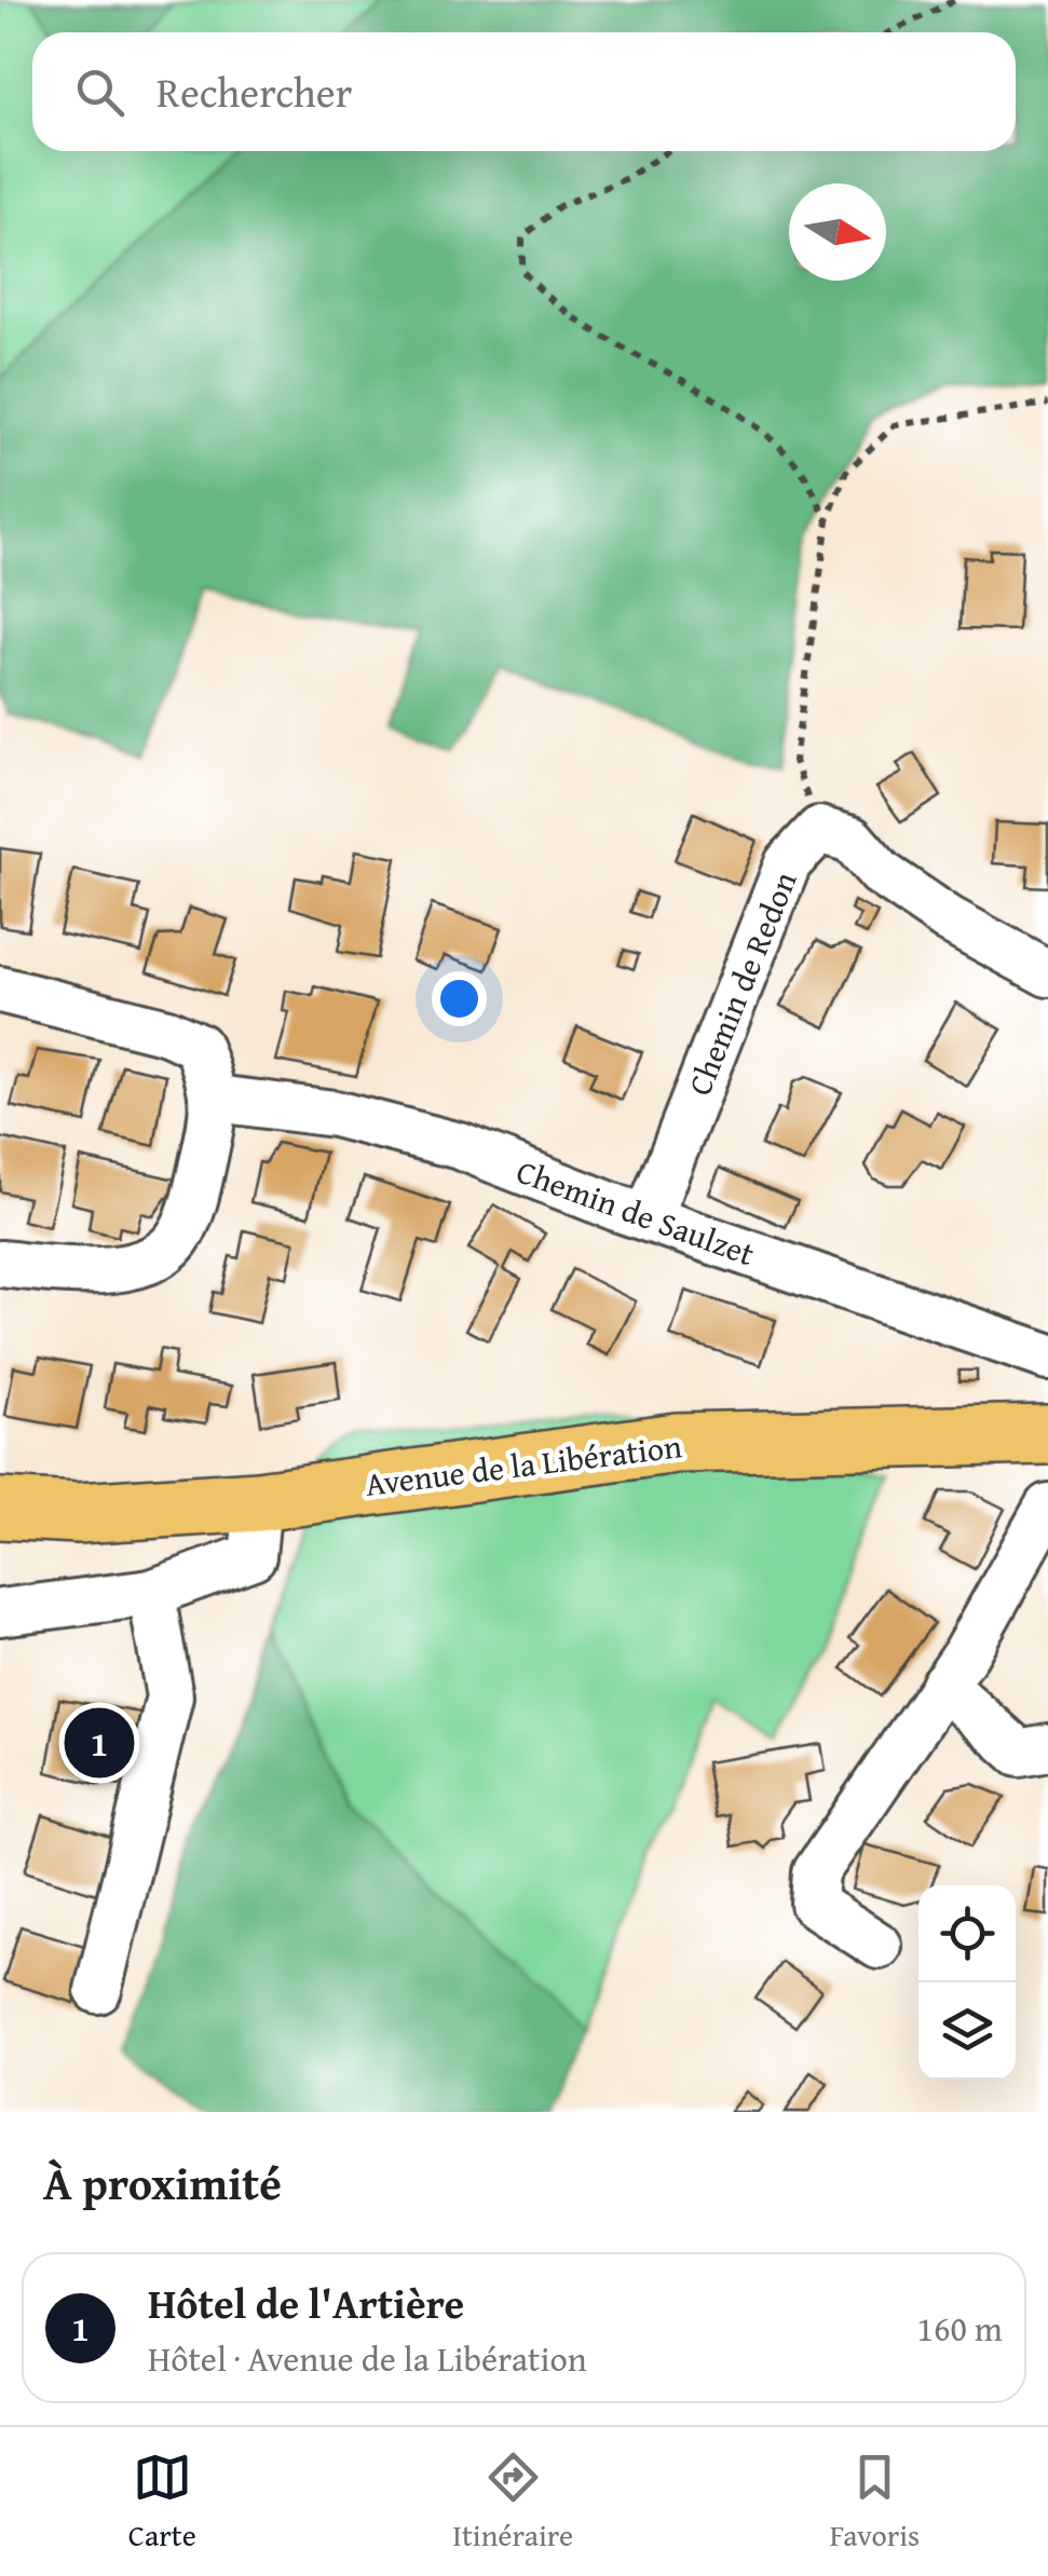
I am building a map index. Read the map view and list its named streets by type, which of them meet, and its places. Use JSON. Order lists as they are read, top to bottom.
{
  "streets": {
    "main road": ["Avenue de la Libération"],
    "street": ["Chemin de Redon", "Chemin de Saulzet"]
  },
  "crossings": [
    ["Chemin de Redon", "Chemin de Saulzet"]
  ],
  "north": "right",
  "page": {
    "search": "Rechercher",
    "pins": "1",
    "heading": "À proximité",
    "list": [
      {
        "mark": "1",
        "name": "Hôtel de l'Artière",
        "note": "Hôtel · Avenue de la Libération",
        "value": "160 m"
      }
    ],
    "nav": ["Carte", "Itinéraire", "Favoris"]
  }
}
